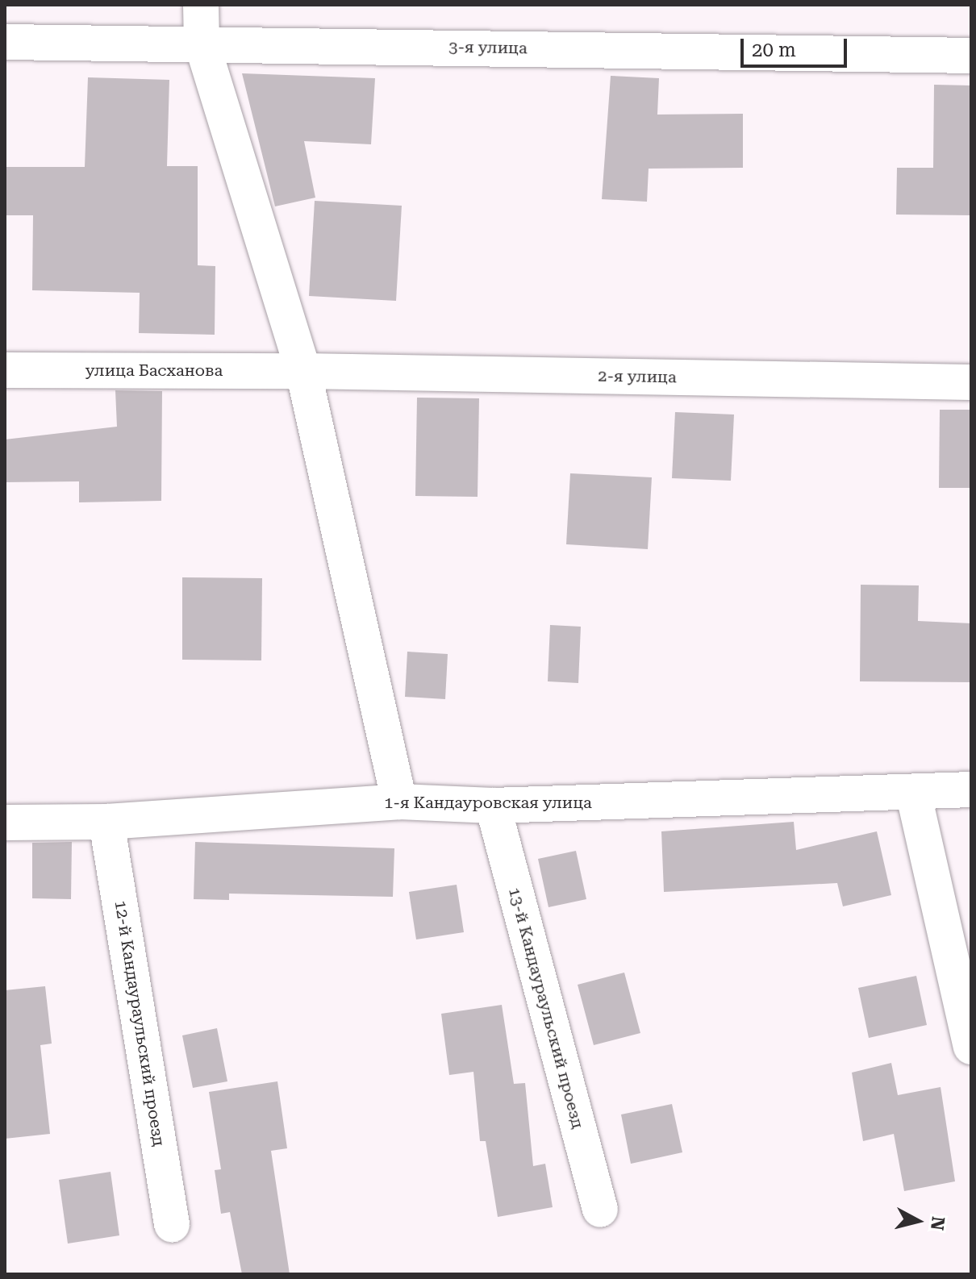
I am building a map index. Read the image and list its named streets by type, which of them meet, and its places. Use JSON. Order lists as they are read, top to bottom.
{
  "streets": {
    "street": [
      "3-я улица",
      "улица Басханова",
      "2-я улица",
      "1-я Кандауровская улица",
      "13-й Кандаураульский проезд",
      "12-й Кандаураульский проезд"
    ]
  },
  "crossings": [
    ["улица Басханова", "2-я улица"],
    ["1-я Кандауровская улица", "13-й Кандаураульский проезд"],
    ["1-я Кандауровская улица", "12-й Кандаураульский проезд"]
  ],
  "scale_bar": "20 m",
  "north": "right"
}
